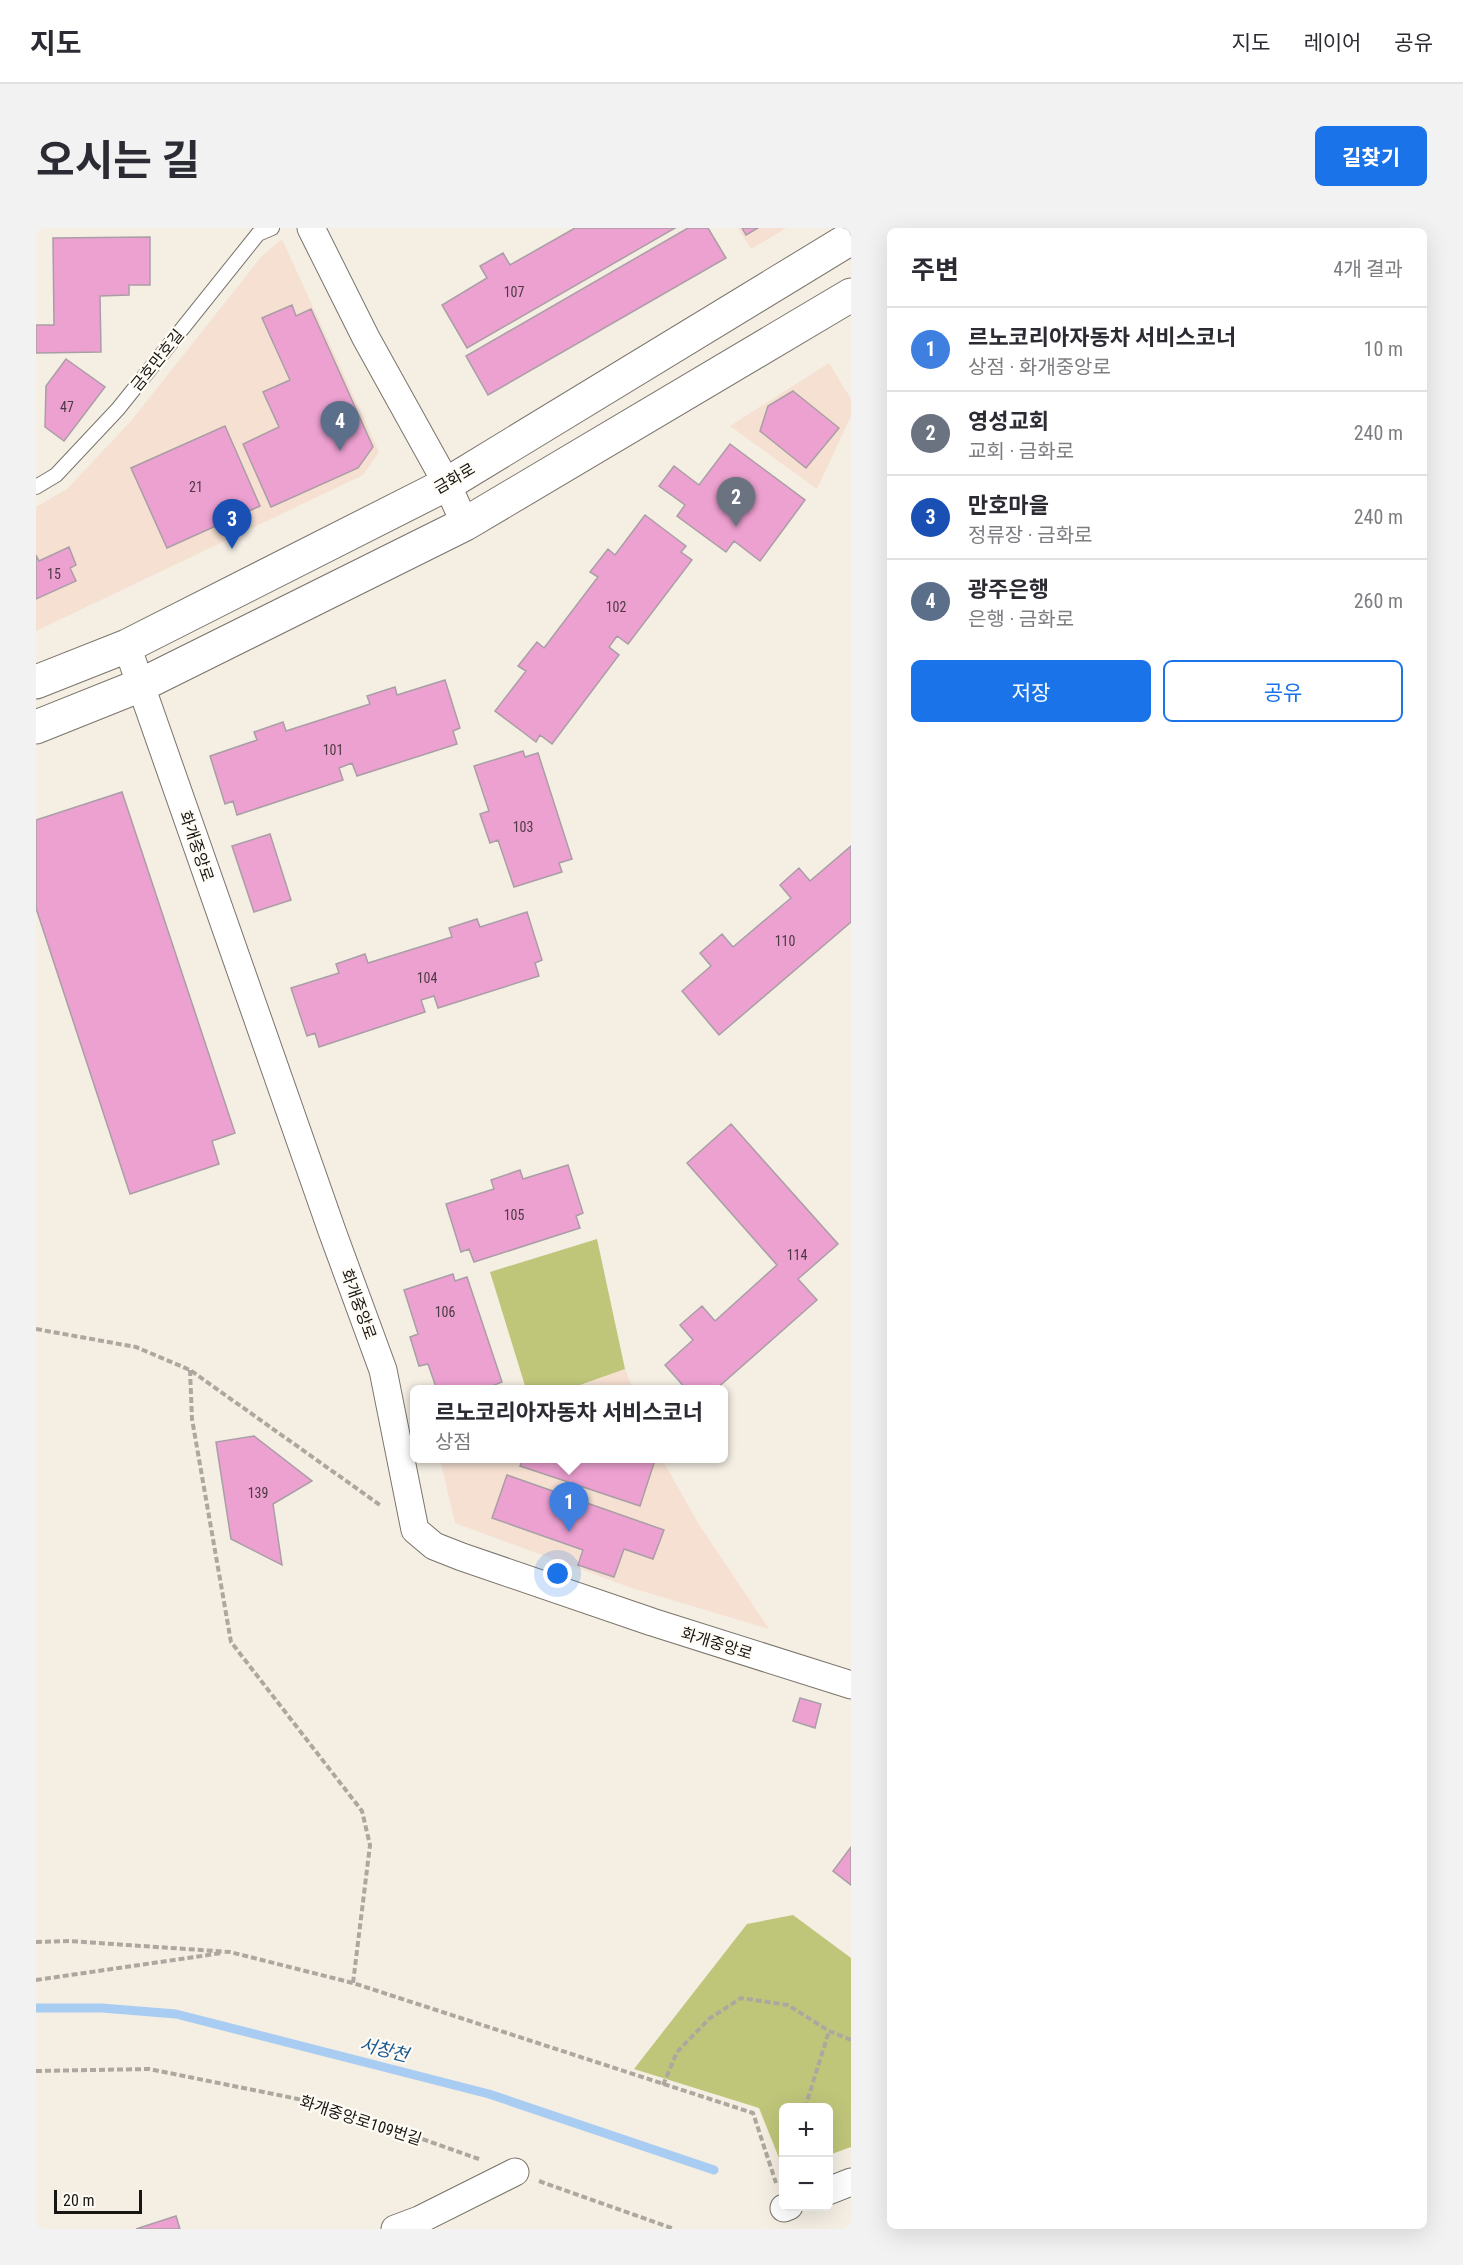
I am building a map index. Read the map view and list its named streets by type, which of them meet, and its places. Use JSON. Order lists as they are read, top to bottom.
{
  "streets": {
    "main road": ["금화로"],
    "street": ["화개중앙로"],
    "lane": ["금호만호길"],
    "path": ["화개중앙로109번길"]
  },
  "crossings": [
    ["금화로", "화개중앙로"]
  ],
  "water": ["서창천"],
  "house_numbers": [
    "107",
    "47",
    "21",
    "15",
    "102",
    "101",
    "103",
    "110",
    "104",
    "105",
    "114",
    "106",
    "139"
  ],
  "scale_bar": "20 m",
  "page": {
    "header": "지도",
    "nav": ["지도", "레이어", "공유"],
    "title": "오시는 길",
    "buttons": [
      "길찾기",
      ["저장", "공유"]
    ],
    "heading": ["주변", "4개 결과"],
    "list": [
      {
        "mark": "1",
        "name": "르노코리아자동차 서비스코너",
        "note": "상점 · 화개중앙로",
        "value": "10 m"
      },
      {
        "mark": "2",
        "name": "영성교회",
        "note": "교회 · 금화로",
        "value": "240 m"
      },
      {
        "mark": "3",
        "name": "만호마을",
        "note": "정류장 · 금화로",
        "value": "240 m"
      },
      {
        "mark": "4",
        "name": "광주은행",
        "note": "은행 · 금화로",
        "value": "260 m"
      }
    ],
    "pins": [
      "4",
      "2",
      "3",
      "1"
    ],
    "popup": ["르노코리아자동차 서비스코너", "상점"],
    "map_buttons": ["+", "−"],
    "scale": "20 m"
  }
}
